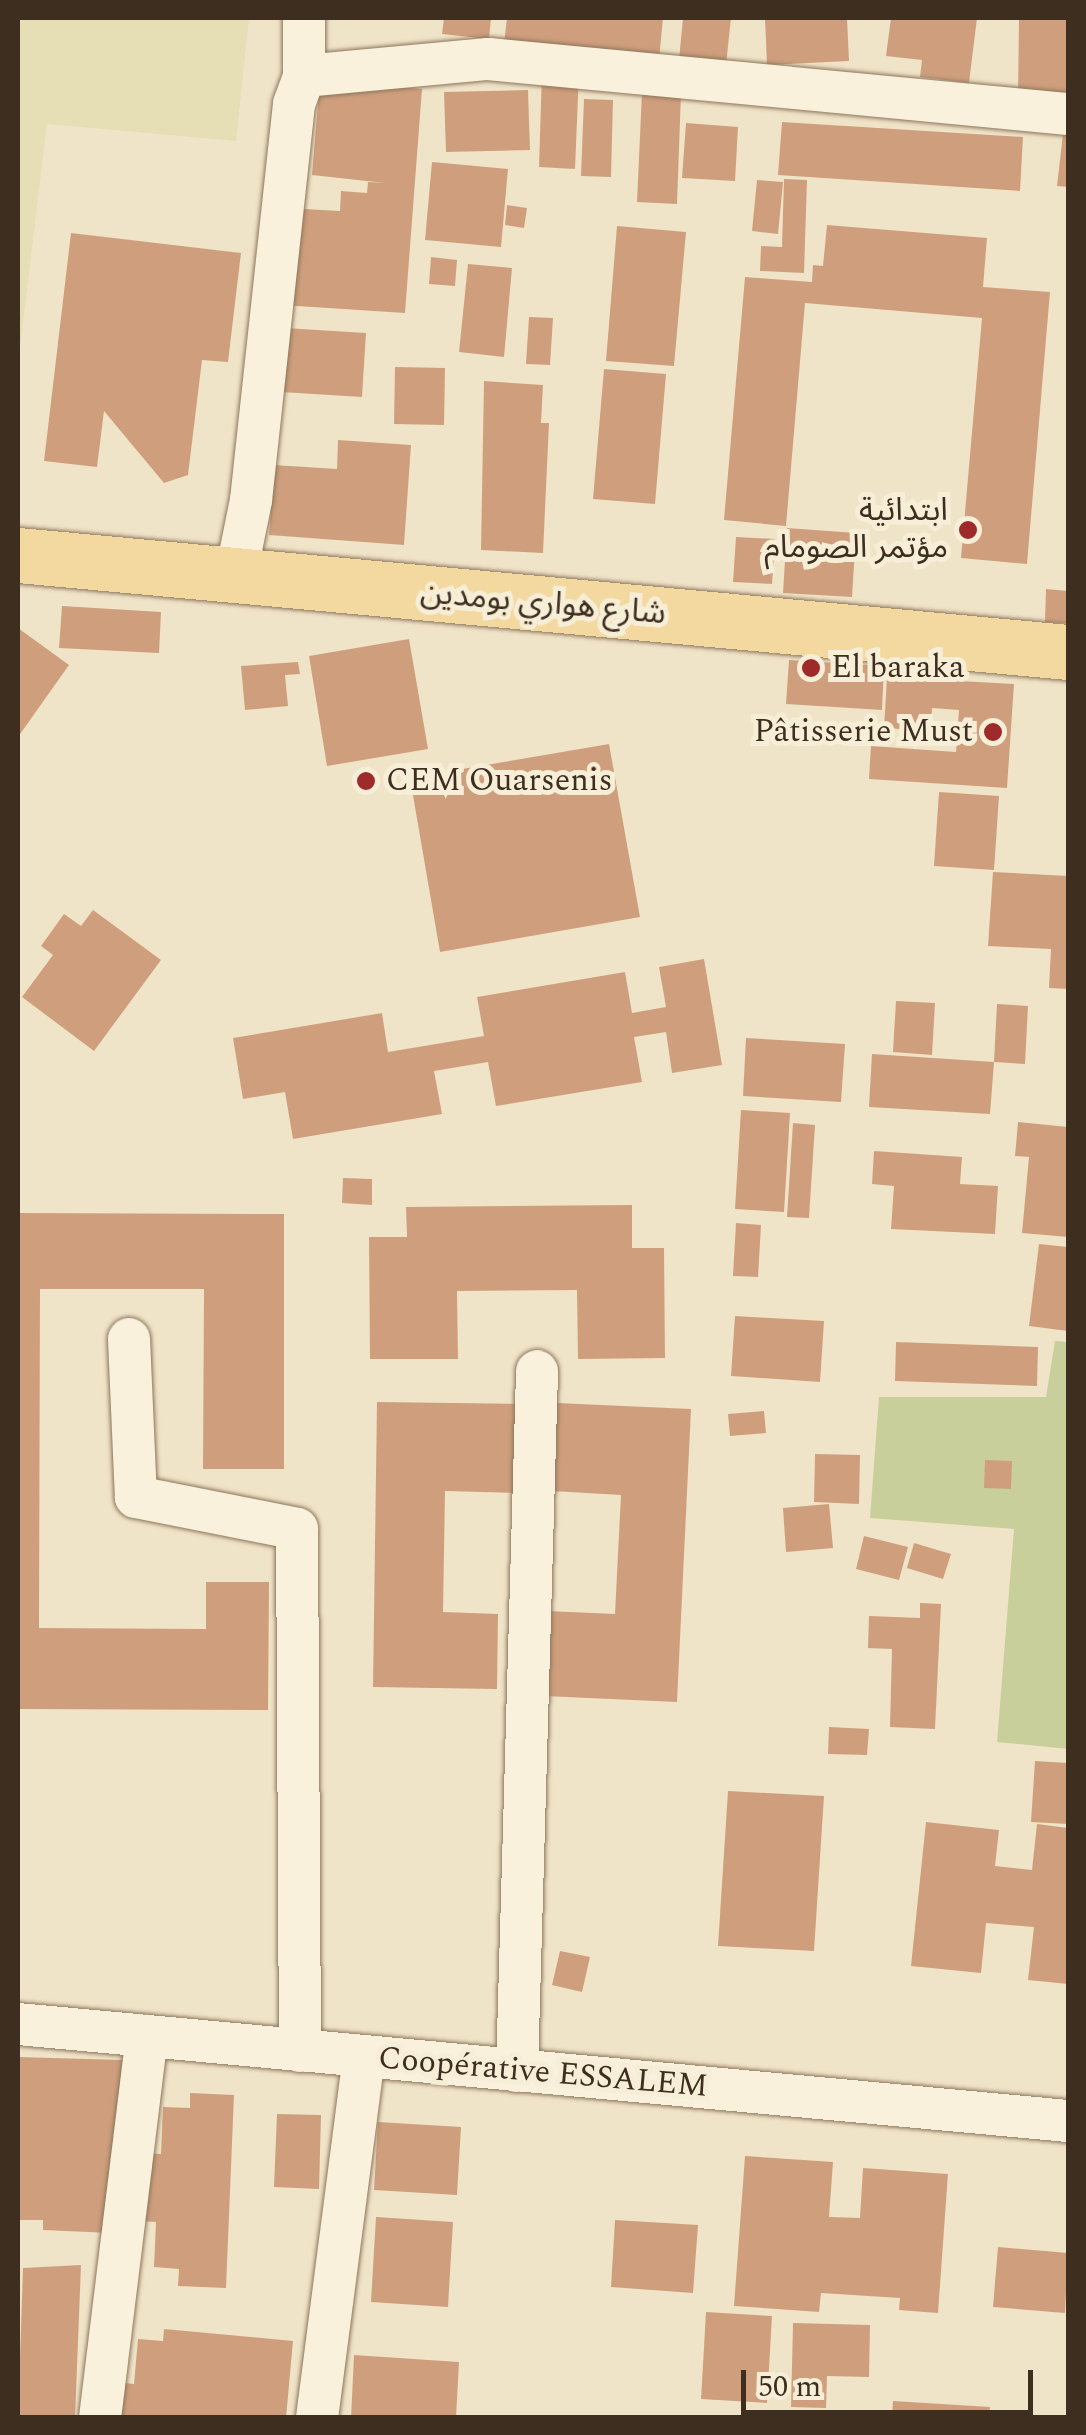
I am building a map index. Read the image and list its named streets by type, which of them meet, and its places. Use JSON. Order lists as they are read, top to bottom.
{
  "streets": {
    "main road": ["شارع هواري بومدين"],
    "street": ["Coopérative ESSALEM"]
  },
  "places": [
    "ابتدائية مؤتمر الصومام",
    "El baraka",
    "Pâtisserie Must",
    "CEM Ouarsenis"
  ],
  "scale_bar": "50 m"
}
